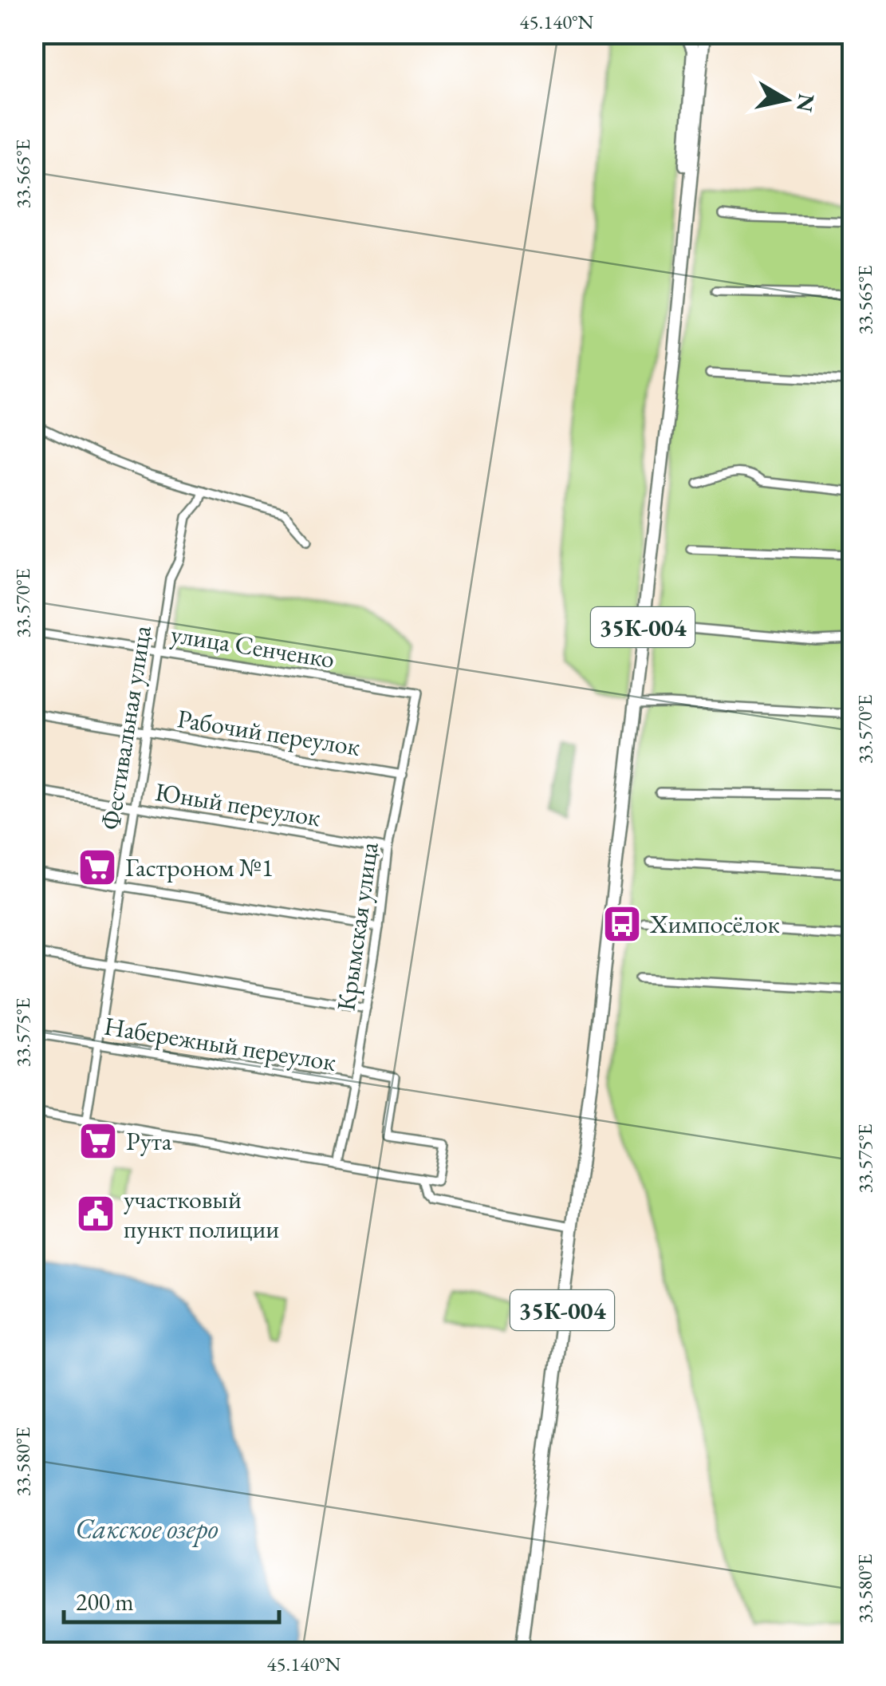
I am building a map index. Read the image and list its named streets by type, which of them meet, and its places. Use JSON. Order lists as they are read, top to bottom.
{
  "streets": {
    "main road": ["35К-004"],
    "street": [
      "улица Сенченко",
      "Фестивальная улица",
      "Рабочий переулок",
      "Юный переулок",
      "Крымская улица",
      "Набережный переулок"
    ]
  },
  "crossings": [
    ["улица Сенченко", "Фестивальная улица"],
    ["улица Сенченко", "Крымская улица"],
    ["Фестивальная улица", "Рабочий переулок"],
    ["Фестивальная улица", "Юный переулок"],
    ["Фестивальная улица", "Набережный переулок"],
    ["Рабочий переулок", "Крымская улица"],
    ["Юный переулок", "Крымская улица"],
    ["Крымская улица", "Набережный переулок"]
  ],
  "water": ["Сакское озеро"],
  "places": {
    "supermarket": ["Гастроном №1", "Рута"],
    "bus stop": ["Химпосёлок"],
    "public building": ["участковый пункт полиции"]
  },
  "scale_bar": "200 m",
  "north": "right",
  "coordinates": [
    "45.140°N",
    "33.565°E",
    "33.570°E",
    "33.575°E",
    "33.580°E"
  ]
}
